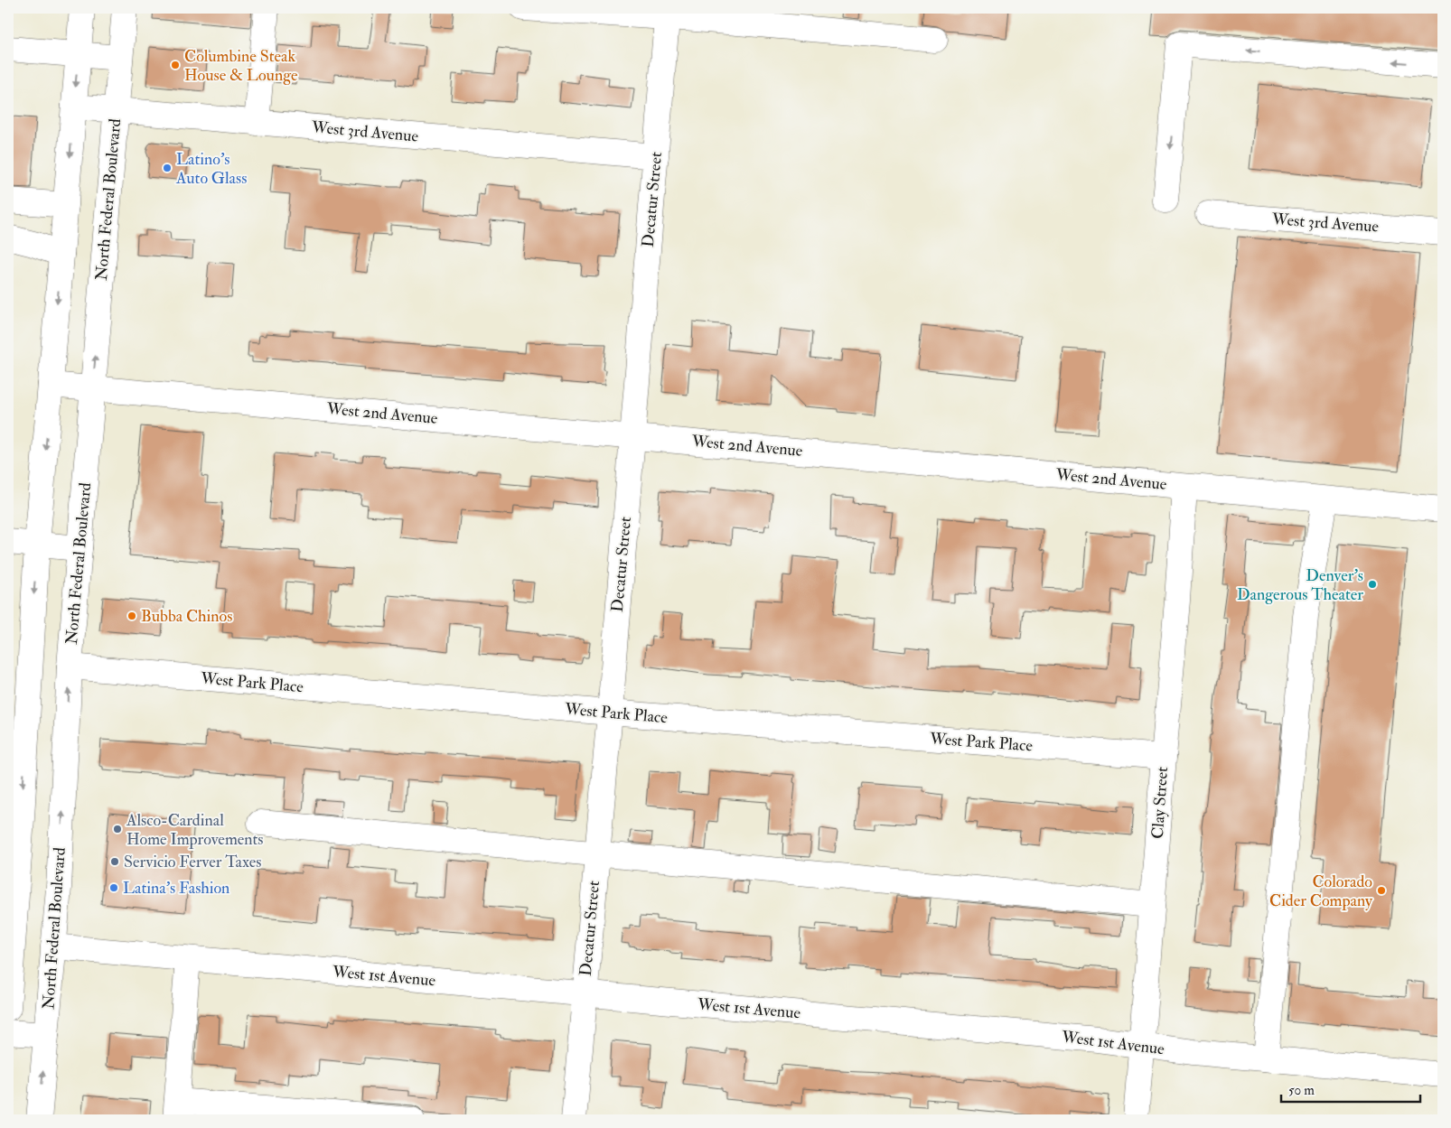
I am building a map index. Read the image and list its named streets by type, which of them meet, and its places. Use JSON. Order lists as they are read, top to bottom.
{
  "streets": {
    "street": [
      "West 3rd Avenue",
      "North Federal Boulevard",
      "Decatur Street",
      "West 2nd Avenue",
      "West Park Place",
      "Clay Street",
      "West 1st Avenue"
    ]
  },
  "crossings": [
    ["West 3rd Avenue", "North Federal Boulevard"],
    ["West 3rd Avenue", "Decatur Street"],
    ["North Federal Boulevard", "West 2nd Avenue"],
    ["North Federal Boulevard", "West Park Place"],
    ["North Federal Boulevard", "West 1st Avenue"],
    ["Decatur Street", "West 2nd Avenue"],
    ["Decatur Street", "West Park Place"],
    ["Decatur Street", "West 1st Avenue"],
    ["West 2nd Avenue", "Clay Street"],
    ["West Park Place", "Clay Street"],
    ["Clay Street", "West 1st Avenue"]
  ],
  "places": [
    "Columbine Steak House & Lounge",
    "Latino's Auto Glass",
    "Denver's Dangerous Theater",
    "Bubba Chinos",
    "Alsco-Cardinal Home Improvements",
    "Servicio Ferver Taxes",
    "Latina's Fashion",
    "Colorado Cider Company"
  ],
  "scale_bar": "50 m"
}
